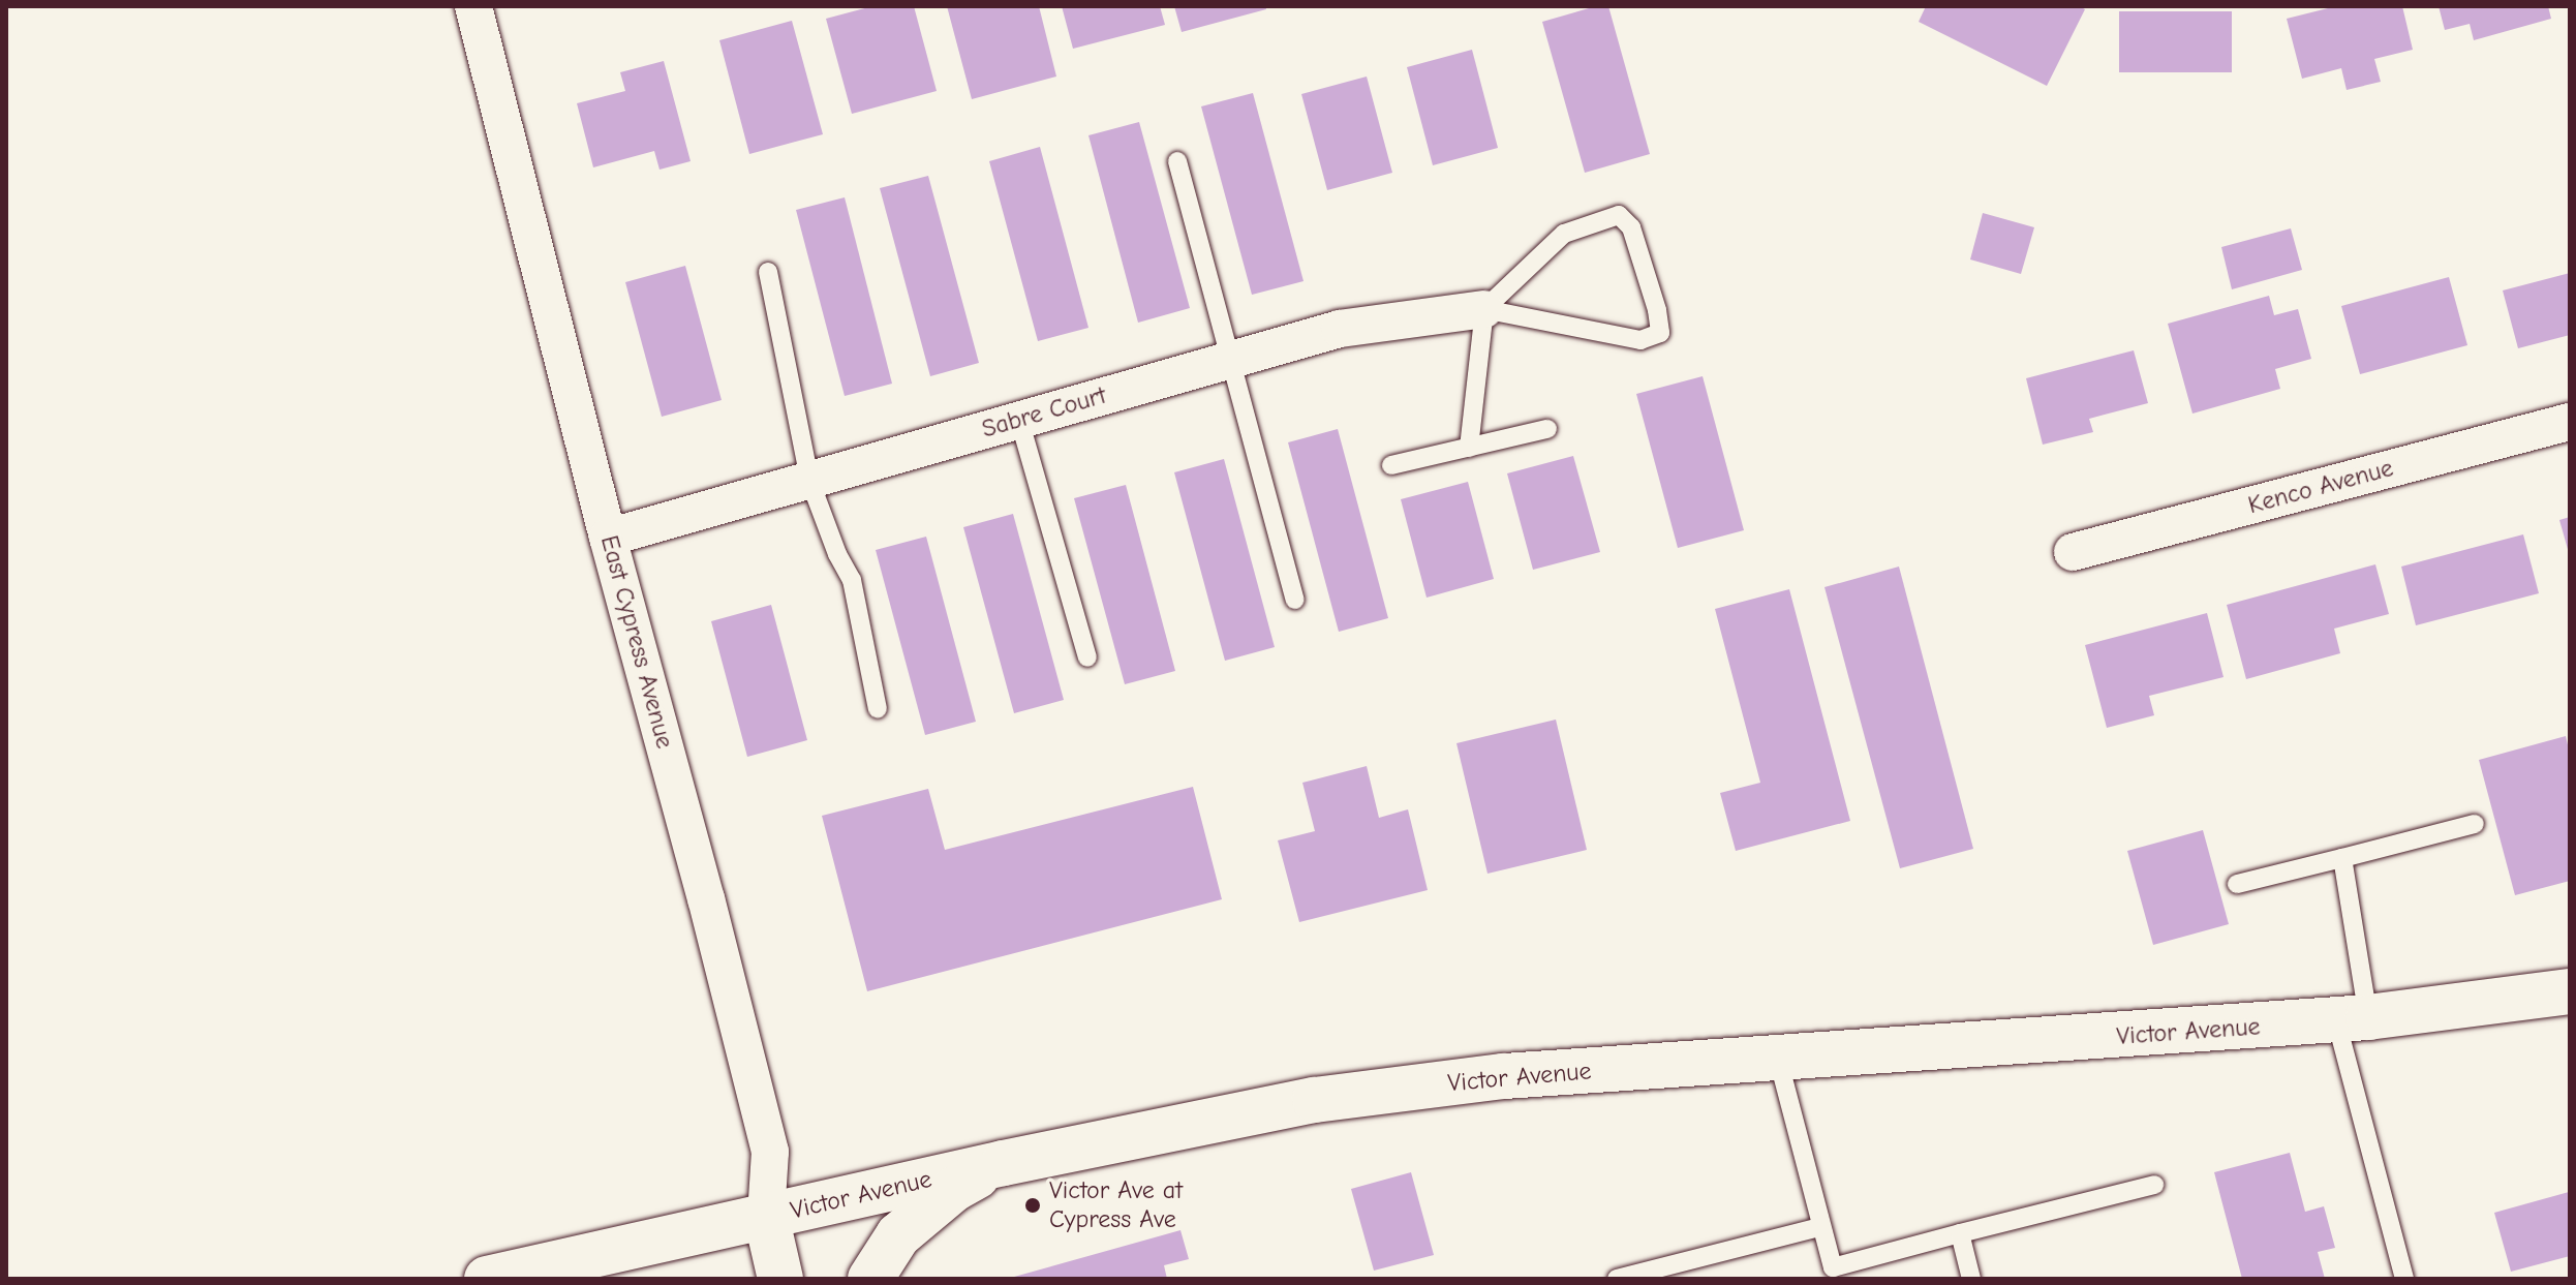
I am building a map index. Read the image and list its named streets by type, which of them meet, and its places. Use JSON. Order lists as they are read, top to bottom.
{
  "streets": {
    "main road": ["East Cypress Avenue", "Victor Avenue"],
    "street": ["Sabre Court", "Kenco Avenue"]
  },
  "crossings": [
    ["Sabre Court", "East Cypress Avenue"],
    ["East Cypress Avenue", "Victor Avenue"]
  ],
  "places": ["Victor Ave at Cypress Ave"]
}
